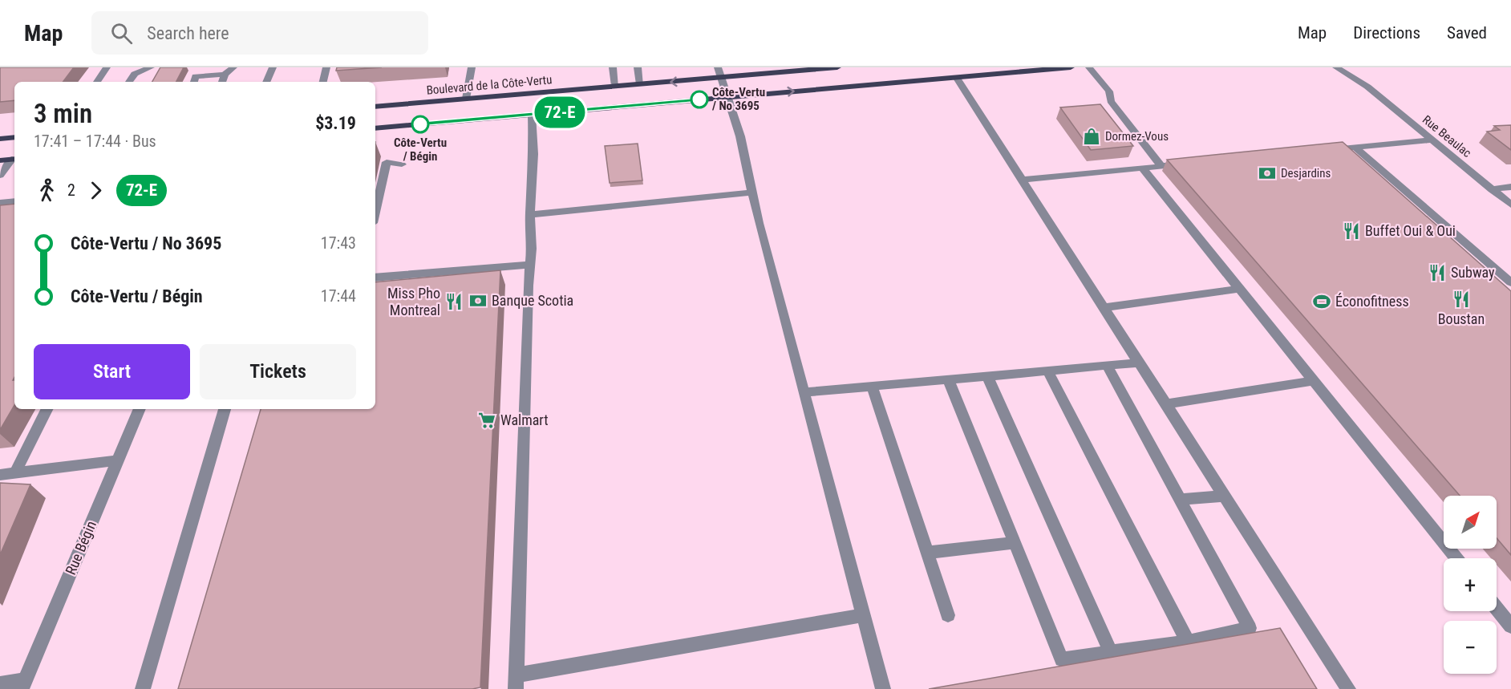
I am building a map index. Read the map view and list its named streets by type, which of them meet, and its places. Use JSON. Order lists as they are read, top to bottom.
{
  "streets": {
    "main road": ["Boulevard de la Côte-Vertu"],
    "street": ["Rue Beaulac", "Rue Bégin"]
  },
  "places": {
    "other": ["Côte-Vertu / No 3695", "Côte-Vertu / Bégin"],
    "shop": ["Dormez-Vous"],
    "bank": ["Desjardins", "Banque Scotia"],
    "restaurant": [
      "Buffet Oui & Oui",
      "Subway",
      "Boustan",
      "Miss Pho Montreal"
    ],
    "sports": ["Éconofitness"],
    "supermarket": ["Walmart"]
  },
  "lines": ["bus line 72-E"],
  "north": "top right",
  "page": {
    "header": "Map",
    "search": "Search here",
    "nav": ["Map", "Directions", "Saved"],
    "on_map": "72-E",
    "heading": ["3 min", "17:41 – 17:44 · Bus", "$3.19"],
    "legs": ["2", "72-E"],
    "list": [
      {
        "name": "Côte-Vertu / No 3695",
        "value": "17:43"
      },
      {
        "name": "Côte-Vertu / Bégin",
        "value": "17:44"
      }
    ],
    "buttons": ["Start", "Tickets"],
    "map_buttons": ["+", "−"]
  }
}
